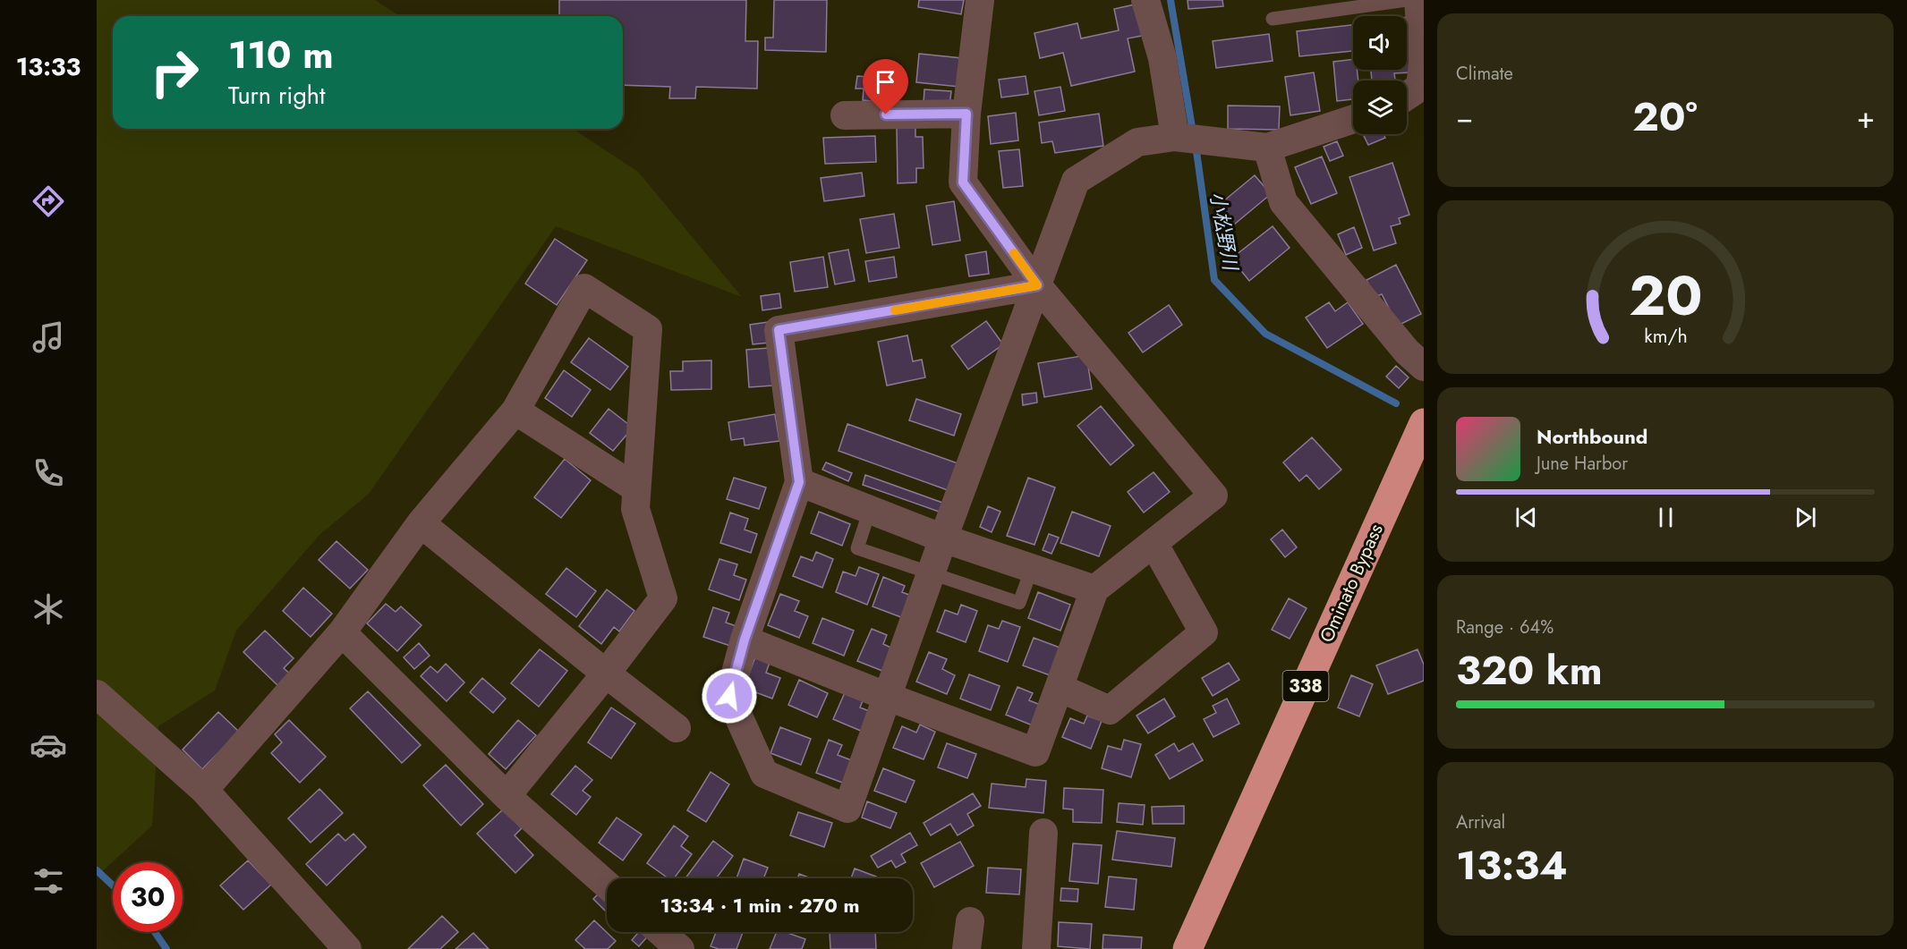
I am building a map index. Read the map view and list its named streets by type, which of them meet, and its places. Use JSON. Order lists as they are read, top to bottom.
{
  "streets": {
    "highway": ["Ominato Bypass", "338"]
  },
  "water": ["小松野川"],
  "page": {
    "tabs": "13:33",
    "tile": [
      "Climate",
      ["Range · 64%", "320 km"],
      ["Arrival", "13:34"]
    ],
    "turn": ["110 m", "Turn right"],
    "heat": ["−", "20°", "+"],
    "song": ["Northbound", "June Harbor"],
    "limit": "30",
    "trip": "13:34 · 1 min · 270 m",
    "gauge": ["20", "km/h"]
  }
}
